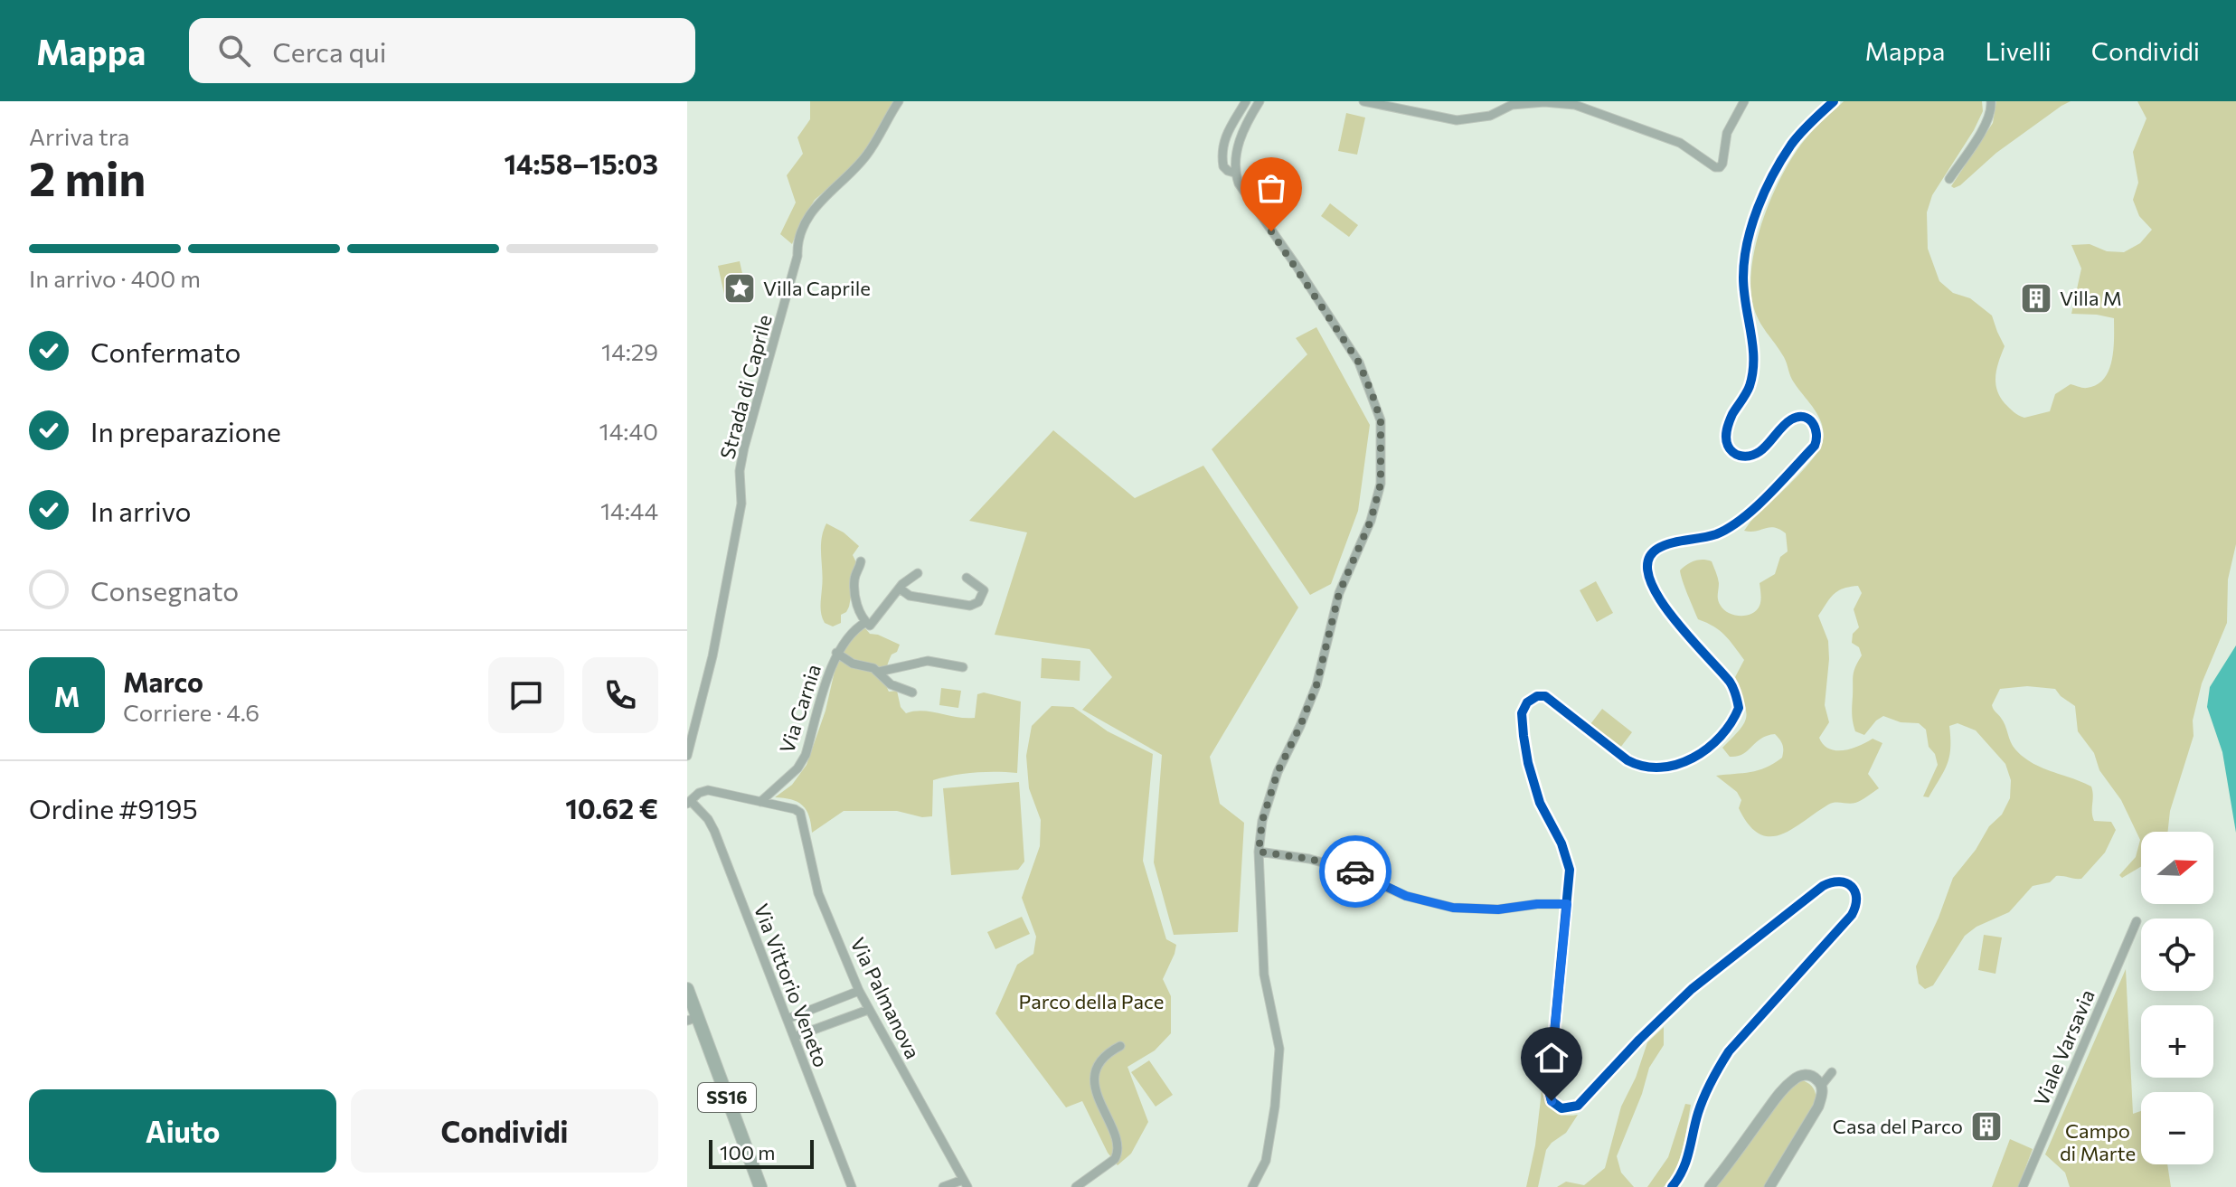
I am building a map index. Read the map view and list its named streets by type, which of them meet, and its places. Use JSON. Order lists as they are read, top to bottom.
{
  "streets": {
    "main road": ["SS16"],
    "street": [
      "Strada di Caprile",
      "Via Carnia",
      "Via Vittorio Veneto",
      "Via Palmanova",
      "Viale Varsavia"
    ]
  },
  "crossings": [
    ["Via Carnia", "Via Palmanova"]
  ],
  "parks": ["Parco della Pace", "Campo di Marte"],
  "places": {
    "place": ["Villa Caprile"],
    "building": ["Villa M", "Casa del Parco"]
  },
  "scale_bar": "100 m",
  "north": "right",
  "page": {
    "header": "Mappa",
    "search": "Cerca qui",
    "nav": ["Mappa", "Livelli", "Condividi"],
    "heading": ["2 min", "Arriva tra", "14:58–15:03"],
    "panel": [
      "Marco",
      "Corriere · 4.6",
      "Ordine #9195",
      "10.62 €"
    ],
    "bar": "In arrivo · 400 m",
    "list": [
      ["Confermato", "14:29"],
      ["In preparazione", "14:40"],
      ["In arrivo", "14:44"],
      "Consegnato"
    ],
    "round": "M",
    "map_buttons": ["+", "−"],
    "buttons": ["Aiuto", "Condividi"],
    "scale": "100 m"
  }
}
